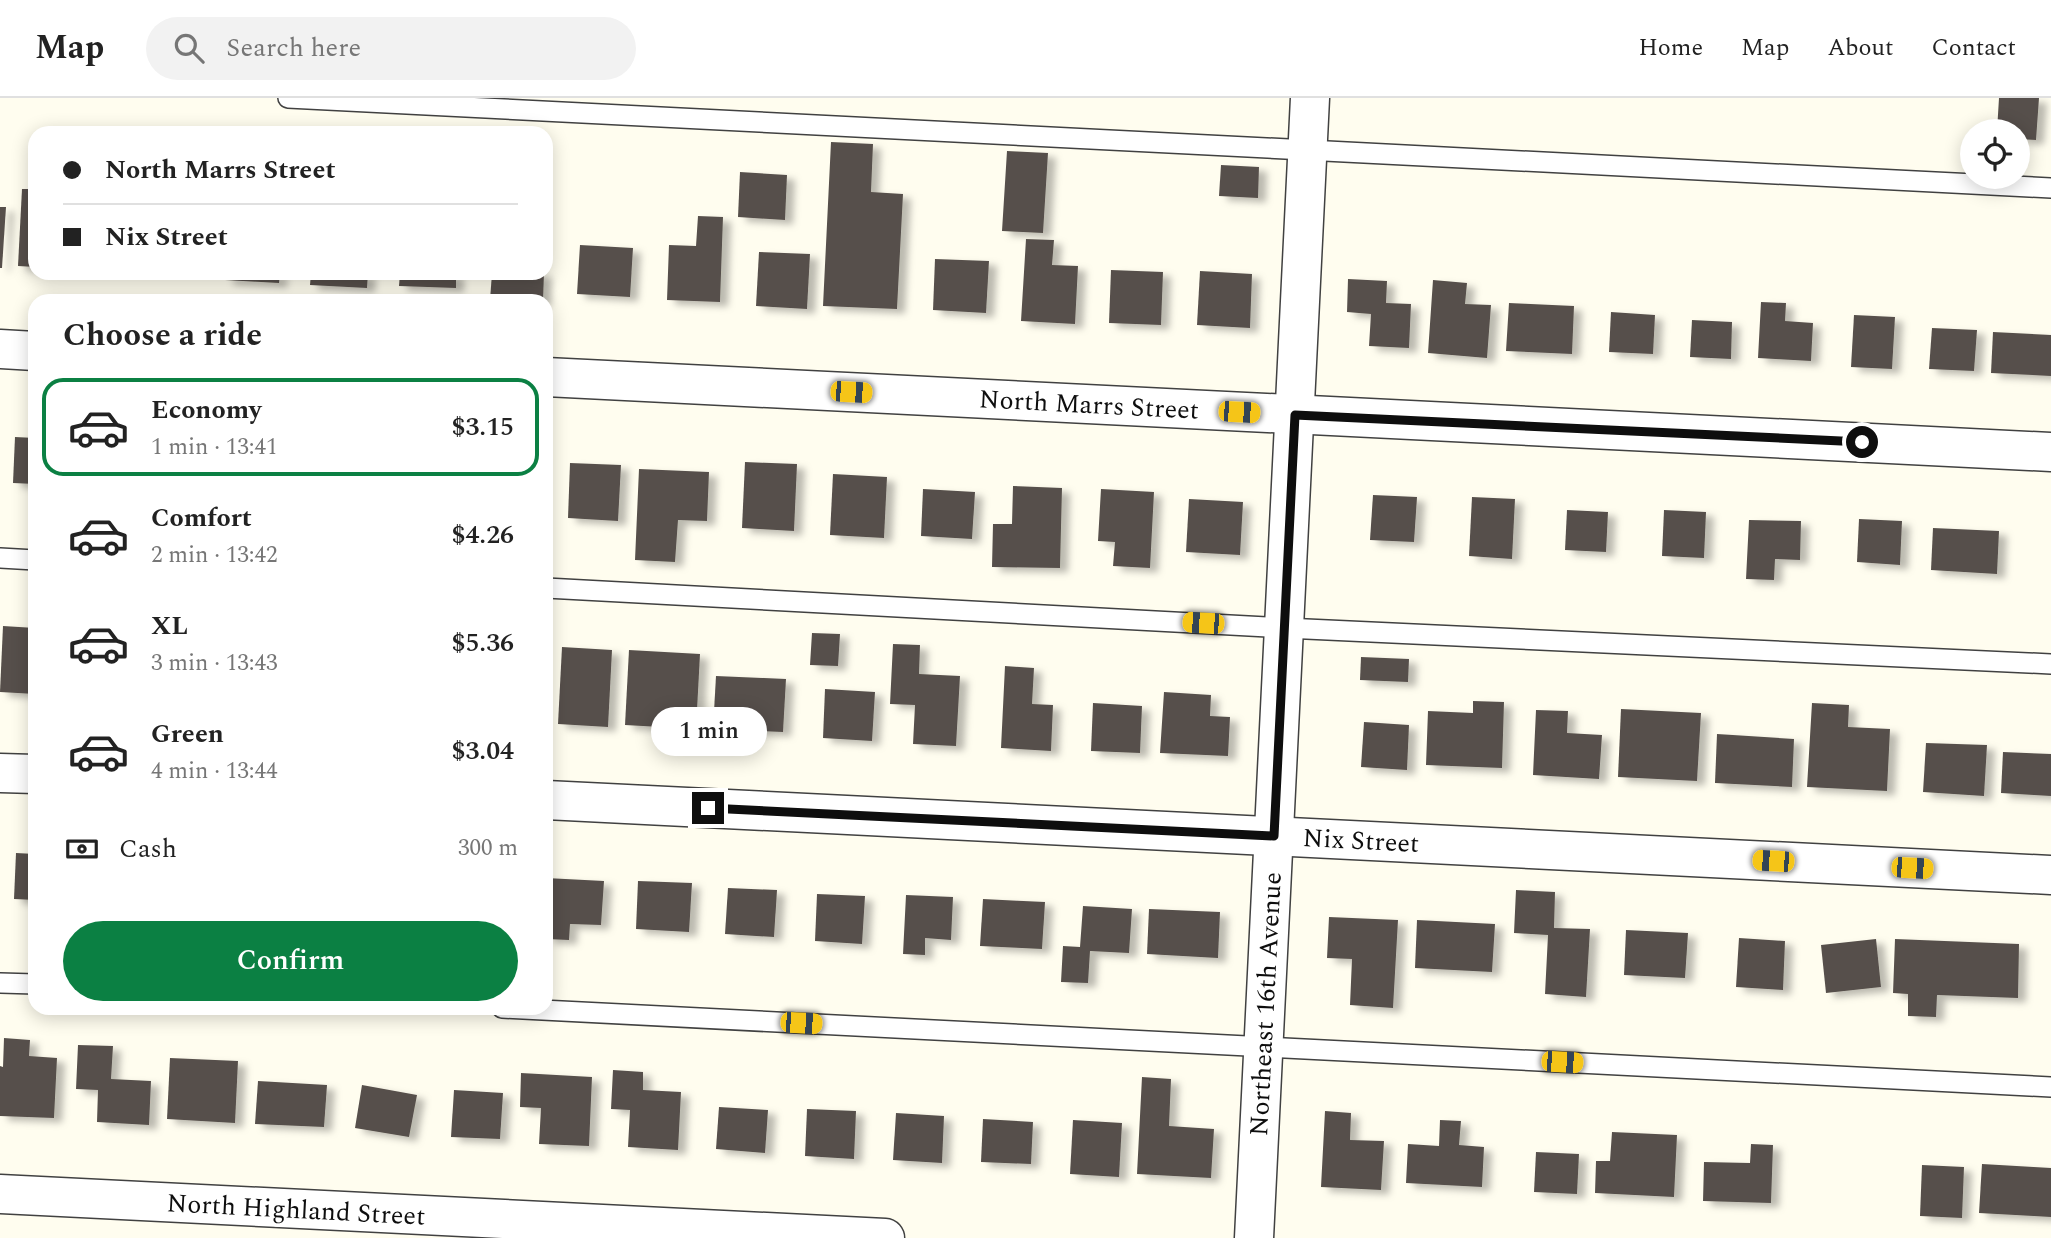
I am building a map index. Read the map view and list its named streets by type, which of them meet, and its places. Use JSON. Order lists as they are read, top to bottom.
{
  "streets": {
    "street": [
      "North Marrs Street",
      "Nix Street",
      "Northeast 16th Avenue",
      "North Highland Street"
    ]
  },
  "crossings": [
    ["North Marrs Street", "Northeast 16th Avenue"],
    ["Nix Street", "Northeast 16th Avenue"]
  ],
  "page": {
    "header": "Map",
    "search": "Search here",
    "nav": [
      "Home",
      "Map",
      "About",
      "Contact"
    ],
    "banner": ["North Marrs Street", "Nix Street"],
    "heading": "Choose a ride",
    "list": [
      {
        "name": "Economy",
        "note": "1 min · 13:41",
        "value": "$3.15"
      },
      {
        "name": "Comfort",
        "note": "2 min · 13:42",
        "value": "$4.26"
      },
      {
        "name": "XL",
        "note": "3 min · 13:43",
        "value": "$5.36"
      },
      {
        "name": "Green",
        "note": "4 min · 13:44",
        "value": "$3.04"
      }
    ],
    "bubble": "1 min",
    "pay": ["Cash", "300 m"],
    "buttons": "Confirm"
  }
}
